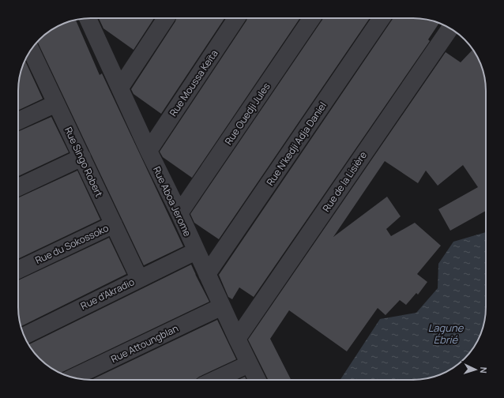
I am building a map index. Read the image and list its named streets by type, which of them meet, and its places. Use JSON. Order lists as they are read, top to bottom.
{
  "streets": {
    "street": [
      "Rue Moussa Keïta",
      "Rue Ouedji Jules",
      "Rue N'kedji Adja Daniel",
      "Rue Singo Robert",
      "Rue de la Lisière",
      "Rue Aboa Jerome",
      "Rue du Sokossoko",
      "Rue d'Akradio",
      "Rue Attoungblan"
    ]
  },
  "crossings": [
    ["Rue Moussa Keïta", "Rue Aboa Jerome"],
    ["Rue Ouedji Jules", "Rue Aboa Jerome"],
    ["Rue N'kedji Adja Daniel", "Rue Aboa Jerome"],
    ["Rue Singo Robert", "Rue du Sokossoko"],
    ["Rue Singo Robert", "Rue d'Akradio"],
    ["Rue de la Lisière", "Rue Aboa Jerome"],
    ["Rue Aboa Jerome", "Rue d'Akradio"],
    ["Rue Aboa Jerome", "Rue Attoungblan"]
  ],
  "water": ["Lagune Ébrié"],
  "north": "right"
}
